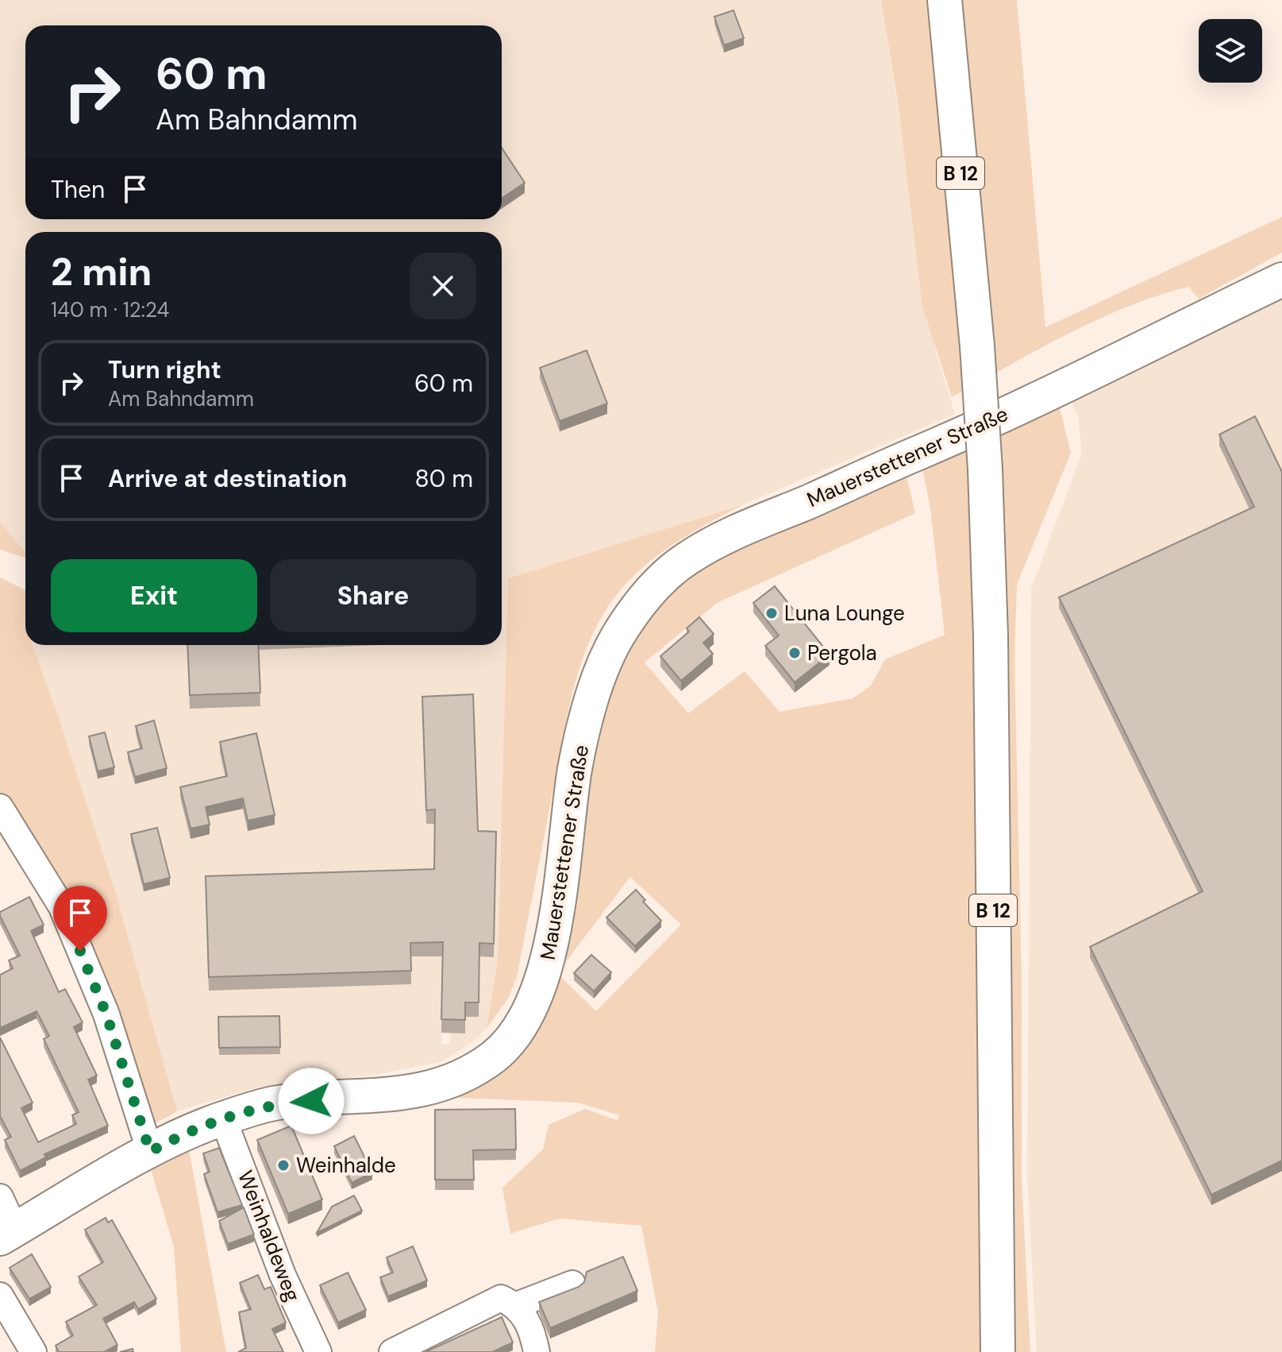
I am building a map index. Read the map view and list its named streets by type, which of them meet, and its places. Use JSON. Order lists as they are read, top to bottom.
{
  "streets": {
    "main road": ["B 12", "Mauerstettener Straße"],
    "street": ["Weinhaldeweg"]
  },
  "crossings": [
    ["Mauerstettener Straße", "Weinhaldeweg"]
  ],
  "places": ["Luna Lounge", "Pergola", "Weinhalde"],
  "page": {
    "turn": ["60 m", "Am Bahndamm"],
    "then": "Then",
    "heading": ["2 min", "140 m · 12:24"],
    "list": [
      {
        "name": "Turn right",
        "note": "Am Bahndamm",
        "value": "60 m"
      },
      {
        "name": "Arrive at destination",
        "value": "80 m"
      }
    ],
    "buttons": ["Exit", "Share"]
  }
}
